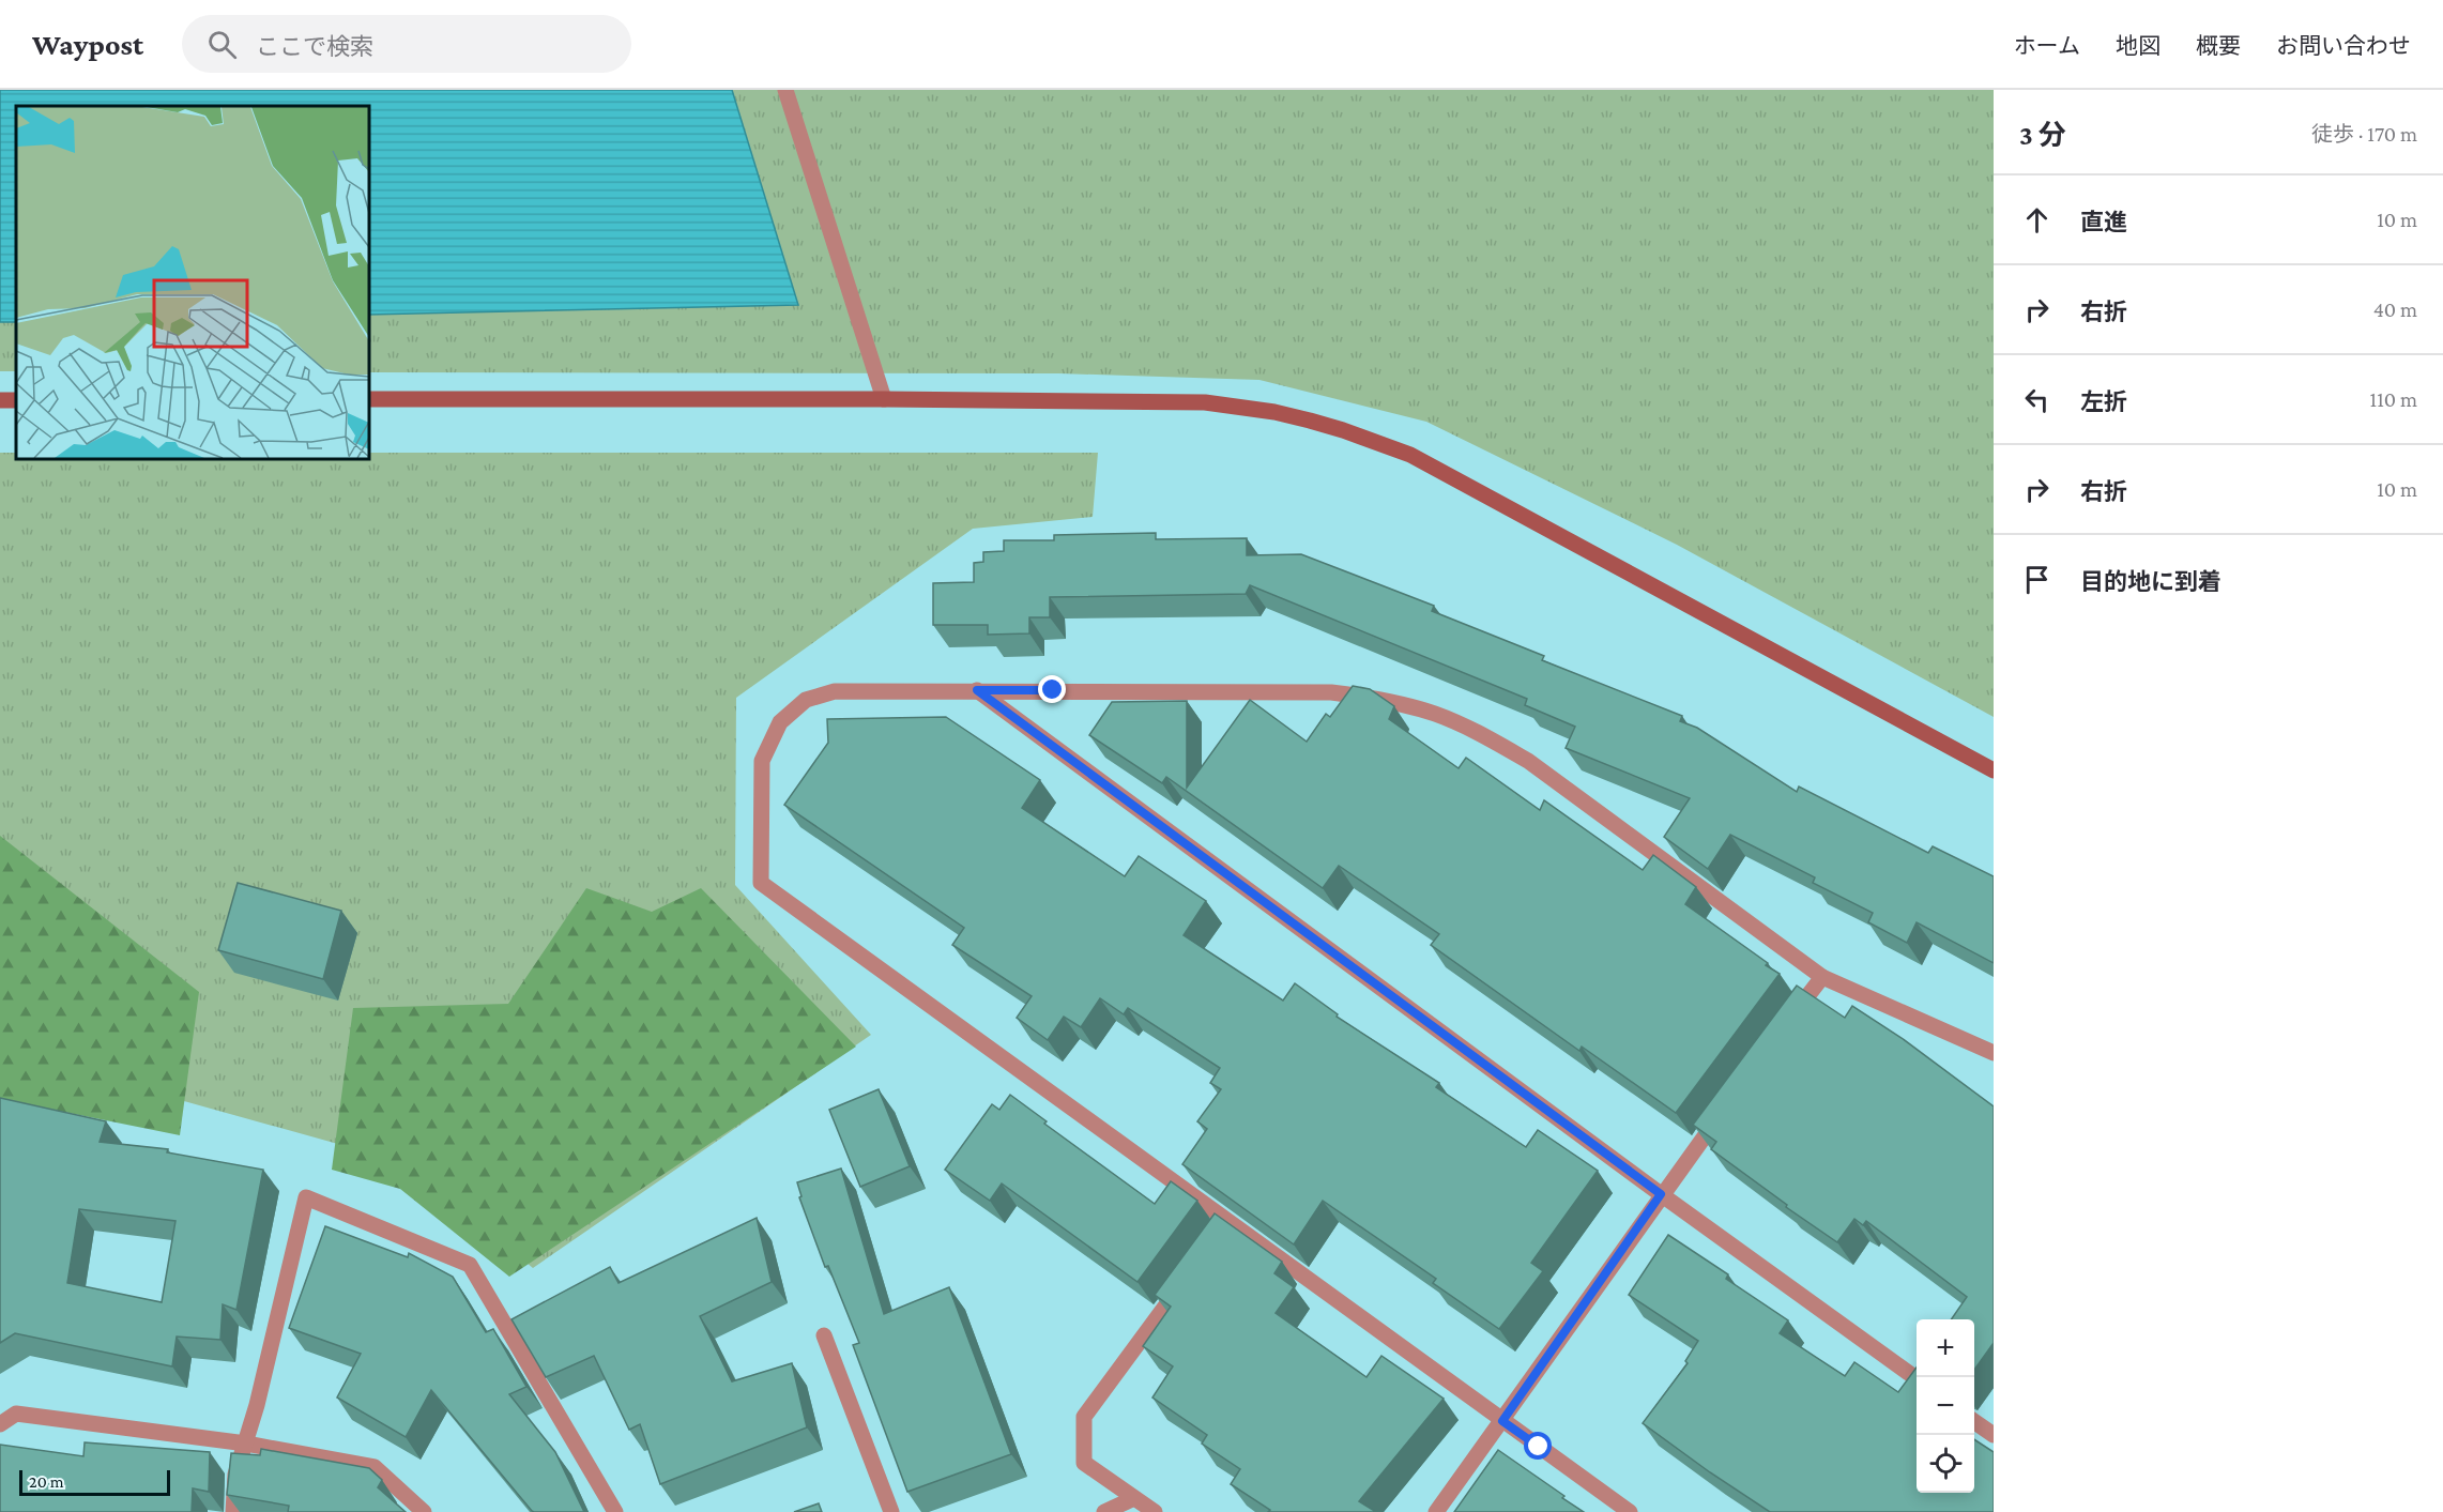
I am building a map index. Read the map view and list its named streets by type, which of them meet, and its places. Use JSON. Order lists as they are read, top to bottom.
{
  "scale_bar": "20 m",
  "page": {
    "header": "Waypost",
    "search": "ここで検索",
    "nav": [
      "ホーム",
      "地図",
      "概要",
      "お問い合わせ"
    ],
    "heading": ["3 分", "徒歩 · 170 m"],
    "list": [
      ["直進", "10 m"],
      ["右折", "40 m"],
      ["左折", "110 m"],
      ["右折", "10 m"],
      "目的地に到着"
    ],
    "map_buttons": ["+", "−"],
    "scale": "20 m"
  }
}
